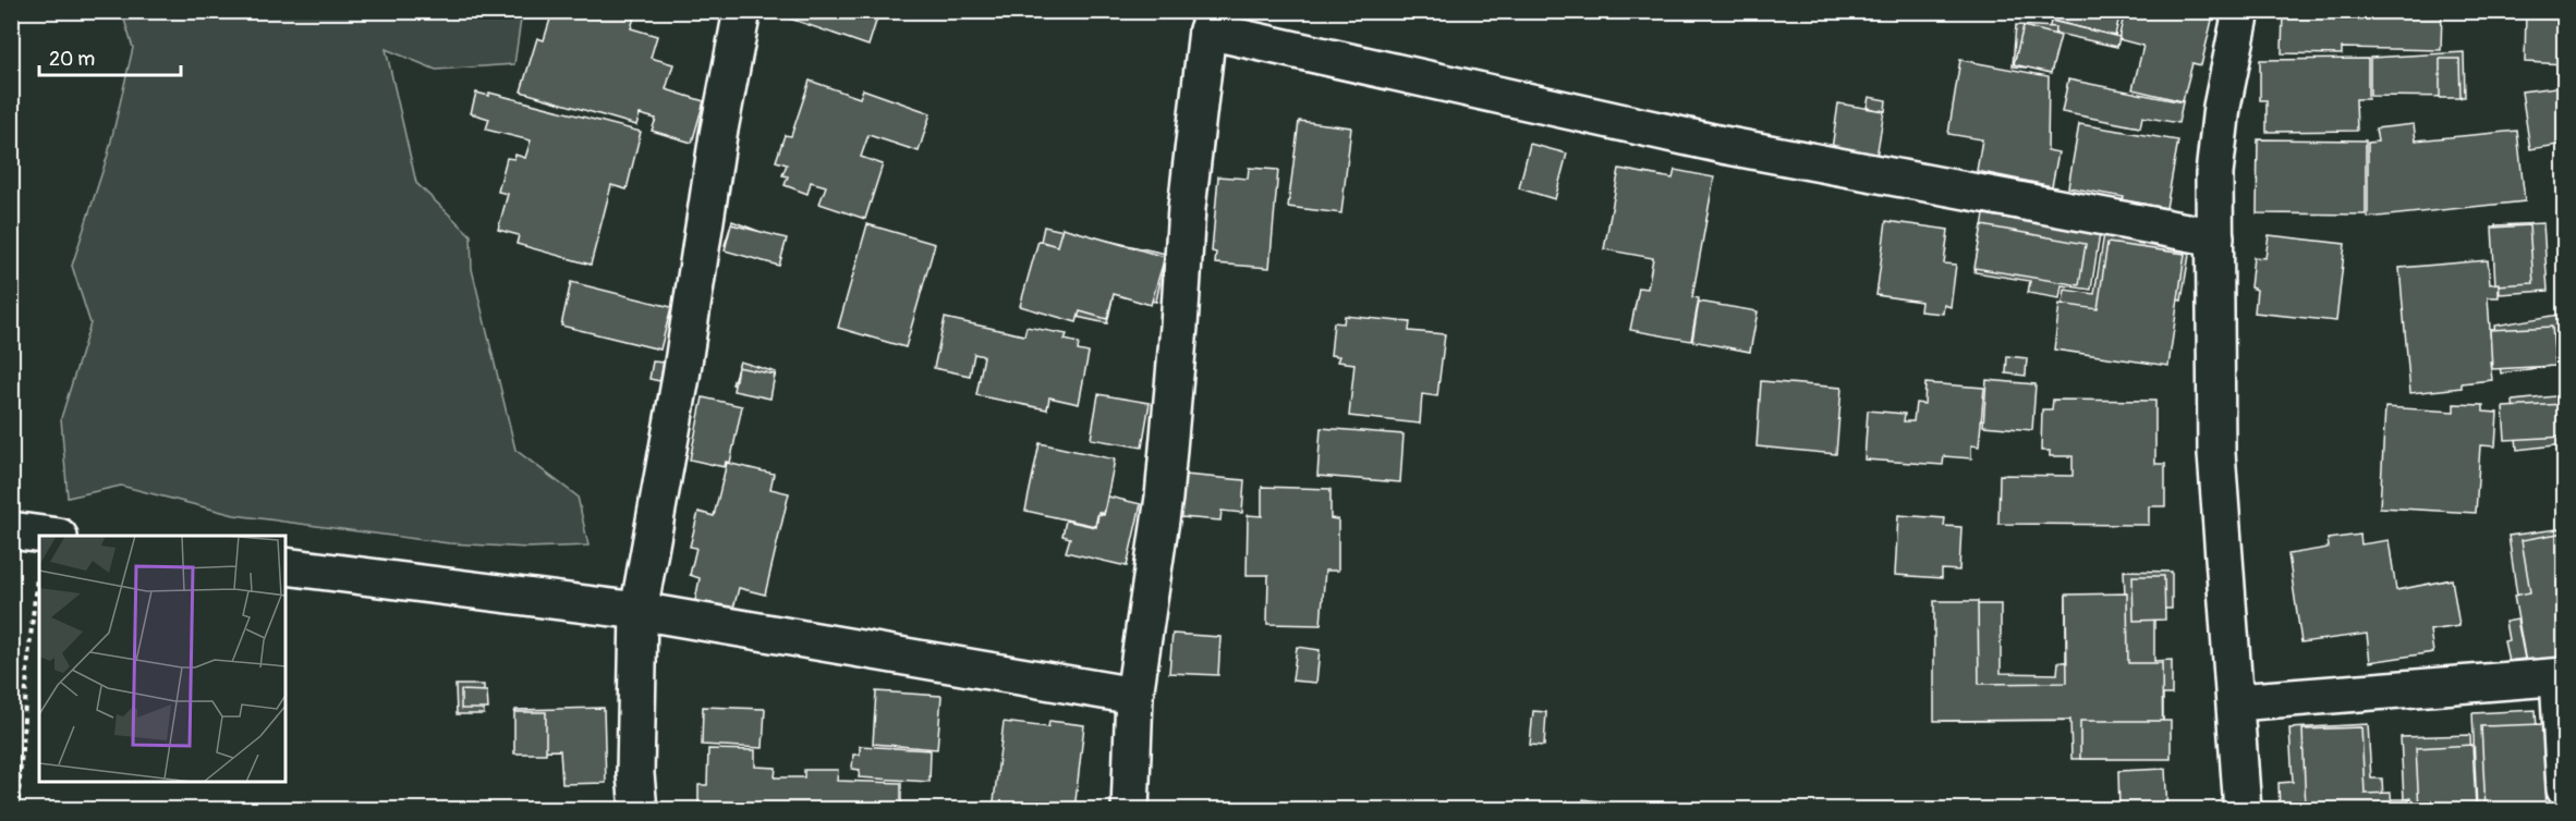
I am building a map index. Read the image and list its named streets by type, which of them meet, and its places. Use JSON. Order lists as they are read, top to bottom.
{
  "scale_bar": "20 m"
}
